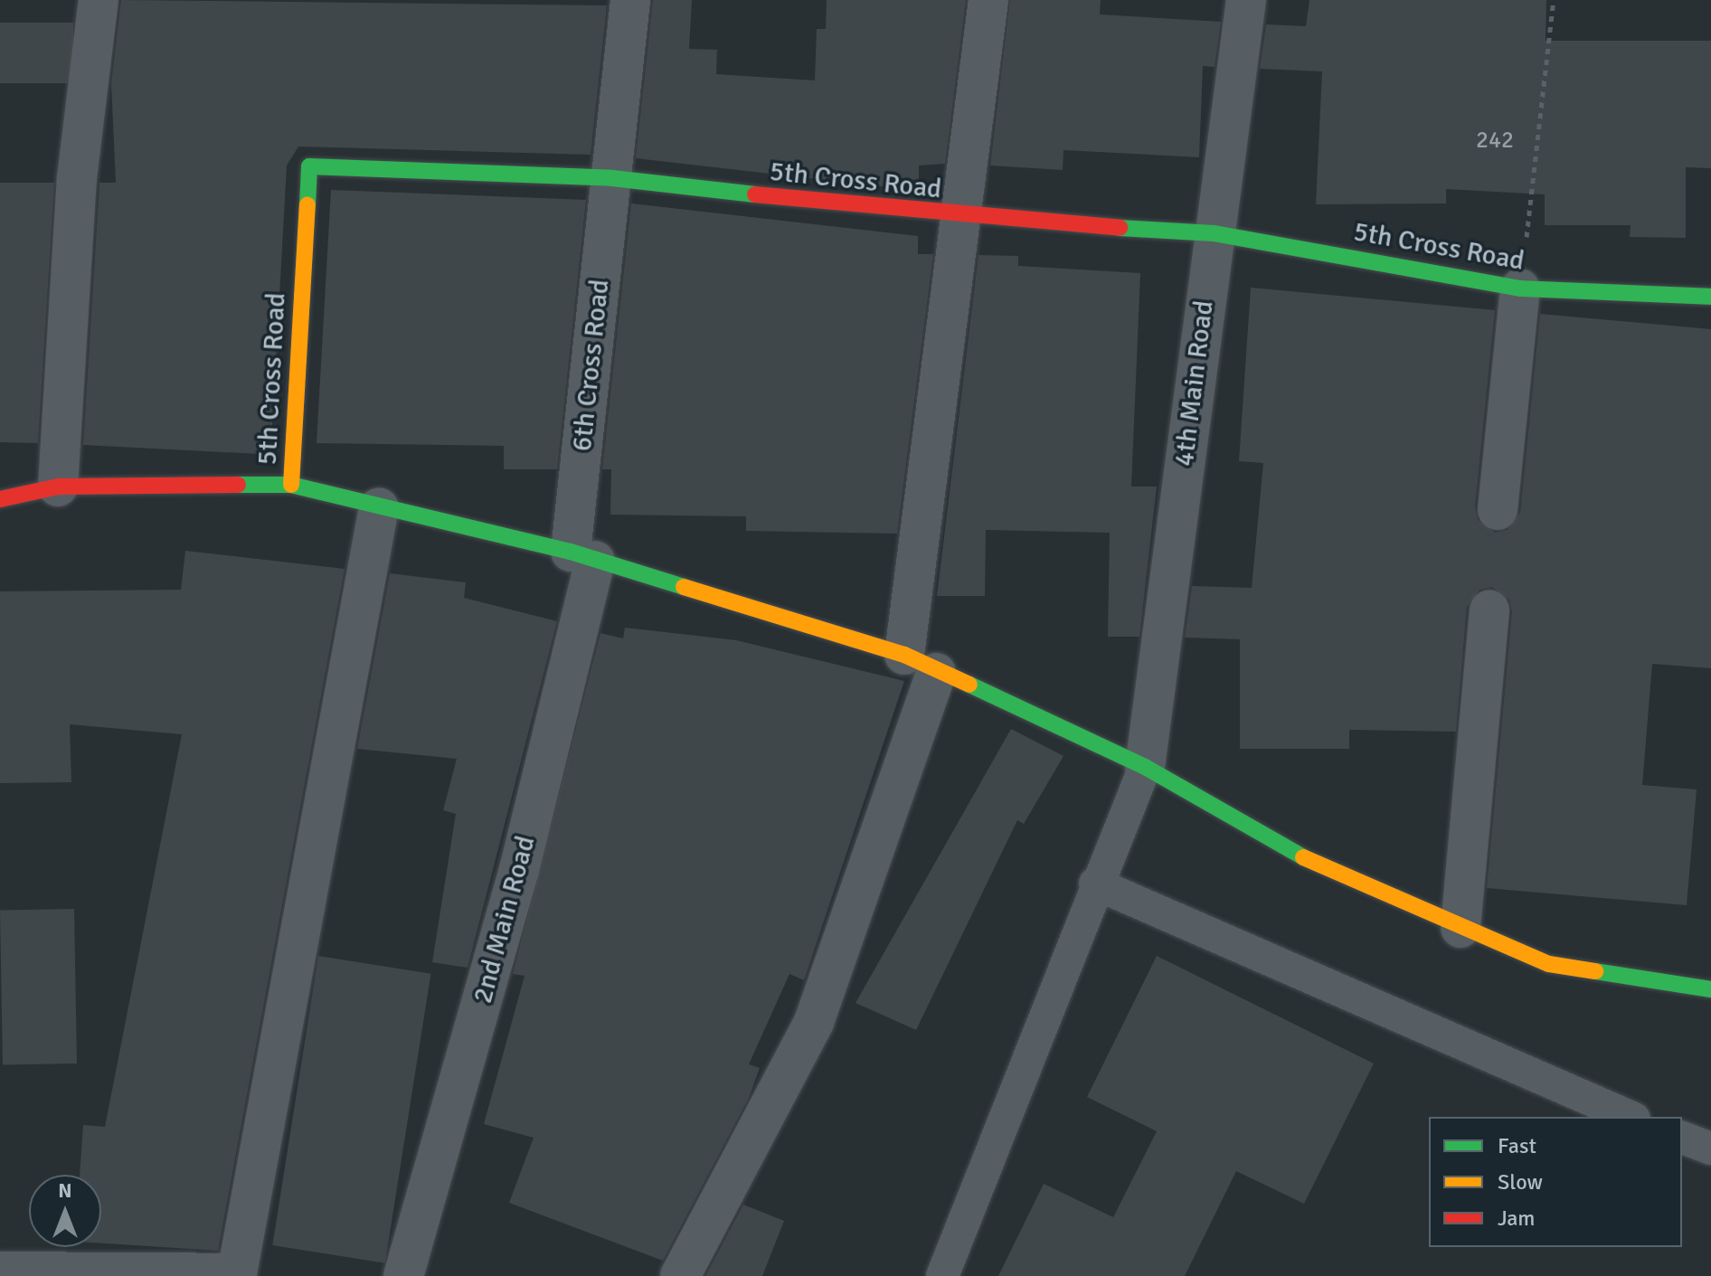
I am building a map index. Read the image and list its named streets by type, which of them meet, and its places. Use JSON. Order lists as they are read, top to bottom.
{
  "streets": {
    "street": [
      "5th Cross Road",
      "6th Cross Road",
      "4th Main Road",
      "2nd Main Road"
    ]
  },
  "crossings": [
    ["5th Cross Road", "6th Cross Road"],
    ["5th Cross Road", "4th Main Road"],
    ["6th Cross Road", "2nd Main Road"]
  ],
  "house_numbers": ["242"],
  "legend": ["Fast", "Slow", "Jam"],
  "north": "top"
}
